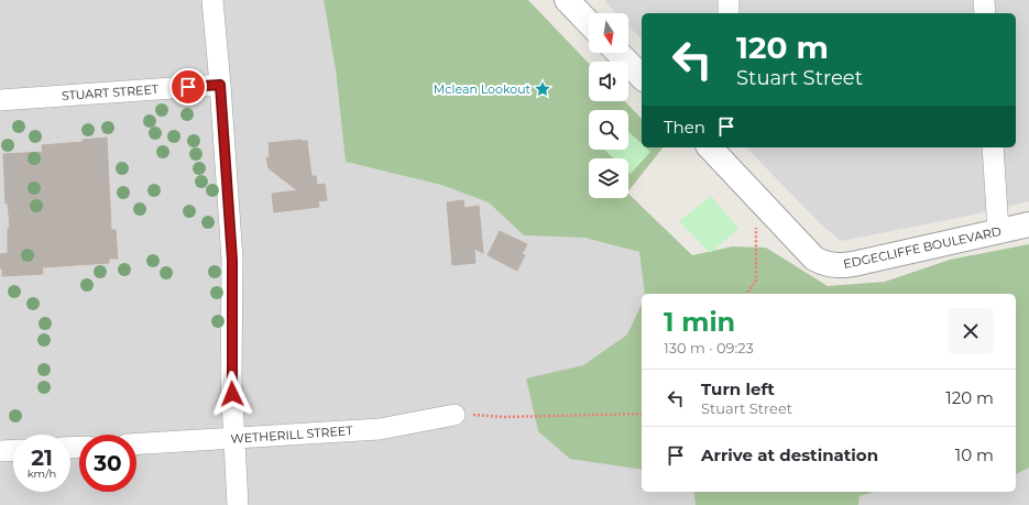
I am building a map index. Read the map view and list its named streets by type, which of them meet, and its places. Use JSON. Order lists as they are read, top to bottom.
{
  "streets": {
    "street": ["STUART STREET", "EDGECLIFFE BOULEVARD", "WETHERILL STREET"]
  },
  "places": {
    "place": ["Mclean Lookout"]
  },
  "north": "bottom",
  "page": {
    "turn": ["120 m", "Stuart Street"],
    "then": "Then",
    "heading": ["1 min", "130 m · 09:23"],
    "list": [
      {
        "name": "Turn left",
        "note": "Stuart Street",
        "value": "120 m"
      },
      {
        "name": "Arrive at destination",
        "value": "10 m"
      }
    ],
    "speed": "21 km/h",
    "limit": "30"
  }
}
